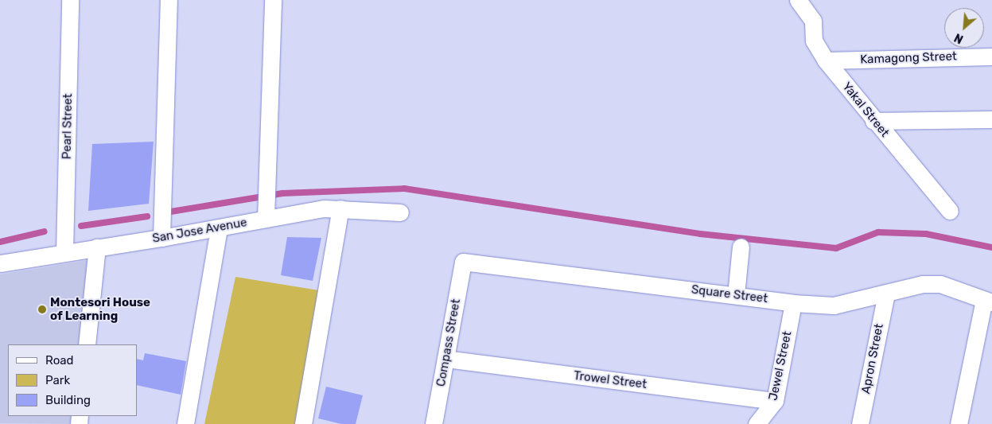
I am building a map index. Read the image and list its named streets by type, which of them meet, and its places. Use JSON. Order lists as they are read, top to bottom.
{
  "streets": {
    "street": [
      "Kamagong Street",
      "Yakal Street",
      "Pearl Street",
      "San Jose Avenue",
      "Square Street",
      "Compass Street",
      "Apron Street",
      "Jewel Street",
      "Trowel Street"
    ]
  },
  "crossings": [
    ["Kamagong Street", "Yakal Street"],
    ["Pearl Street", "San Jose Avenue"],
    ["Square Street", "Compass Street"],
    ["Square Street", "Apron Street"],
    ["Square Street", "Jewel Street"],
    ["Compass Street", "Trowel Street"],
    ["Jewel Street", "Trowel Street"]
  ],
  "places": ["Montesori House of Learning"],
  "legend": ["Road", "Park", "Building"],
  "north": "bottom left"
}
